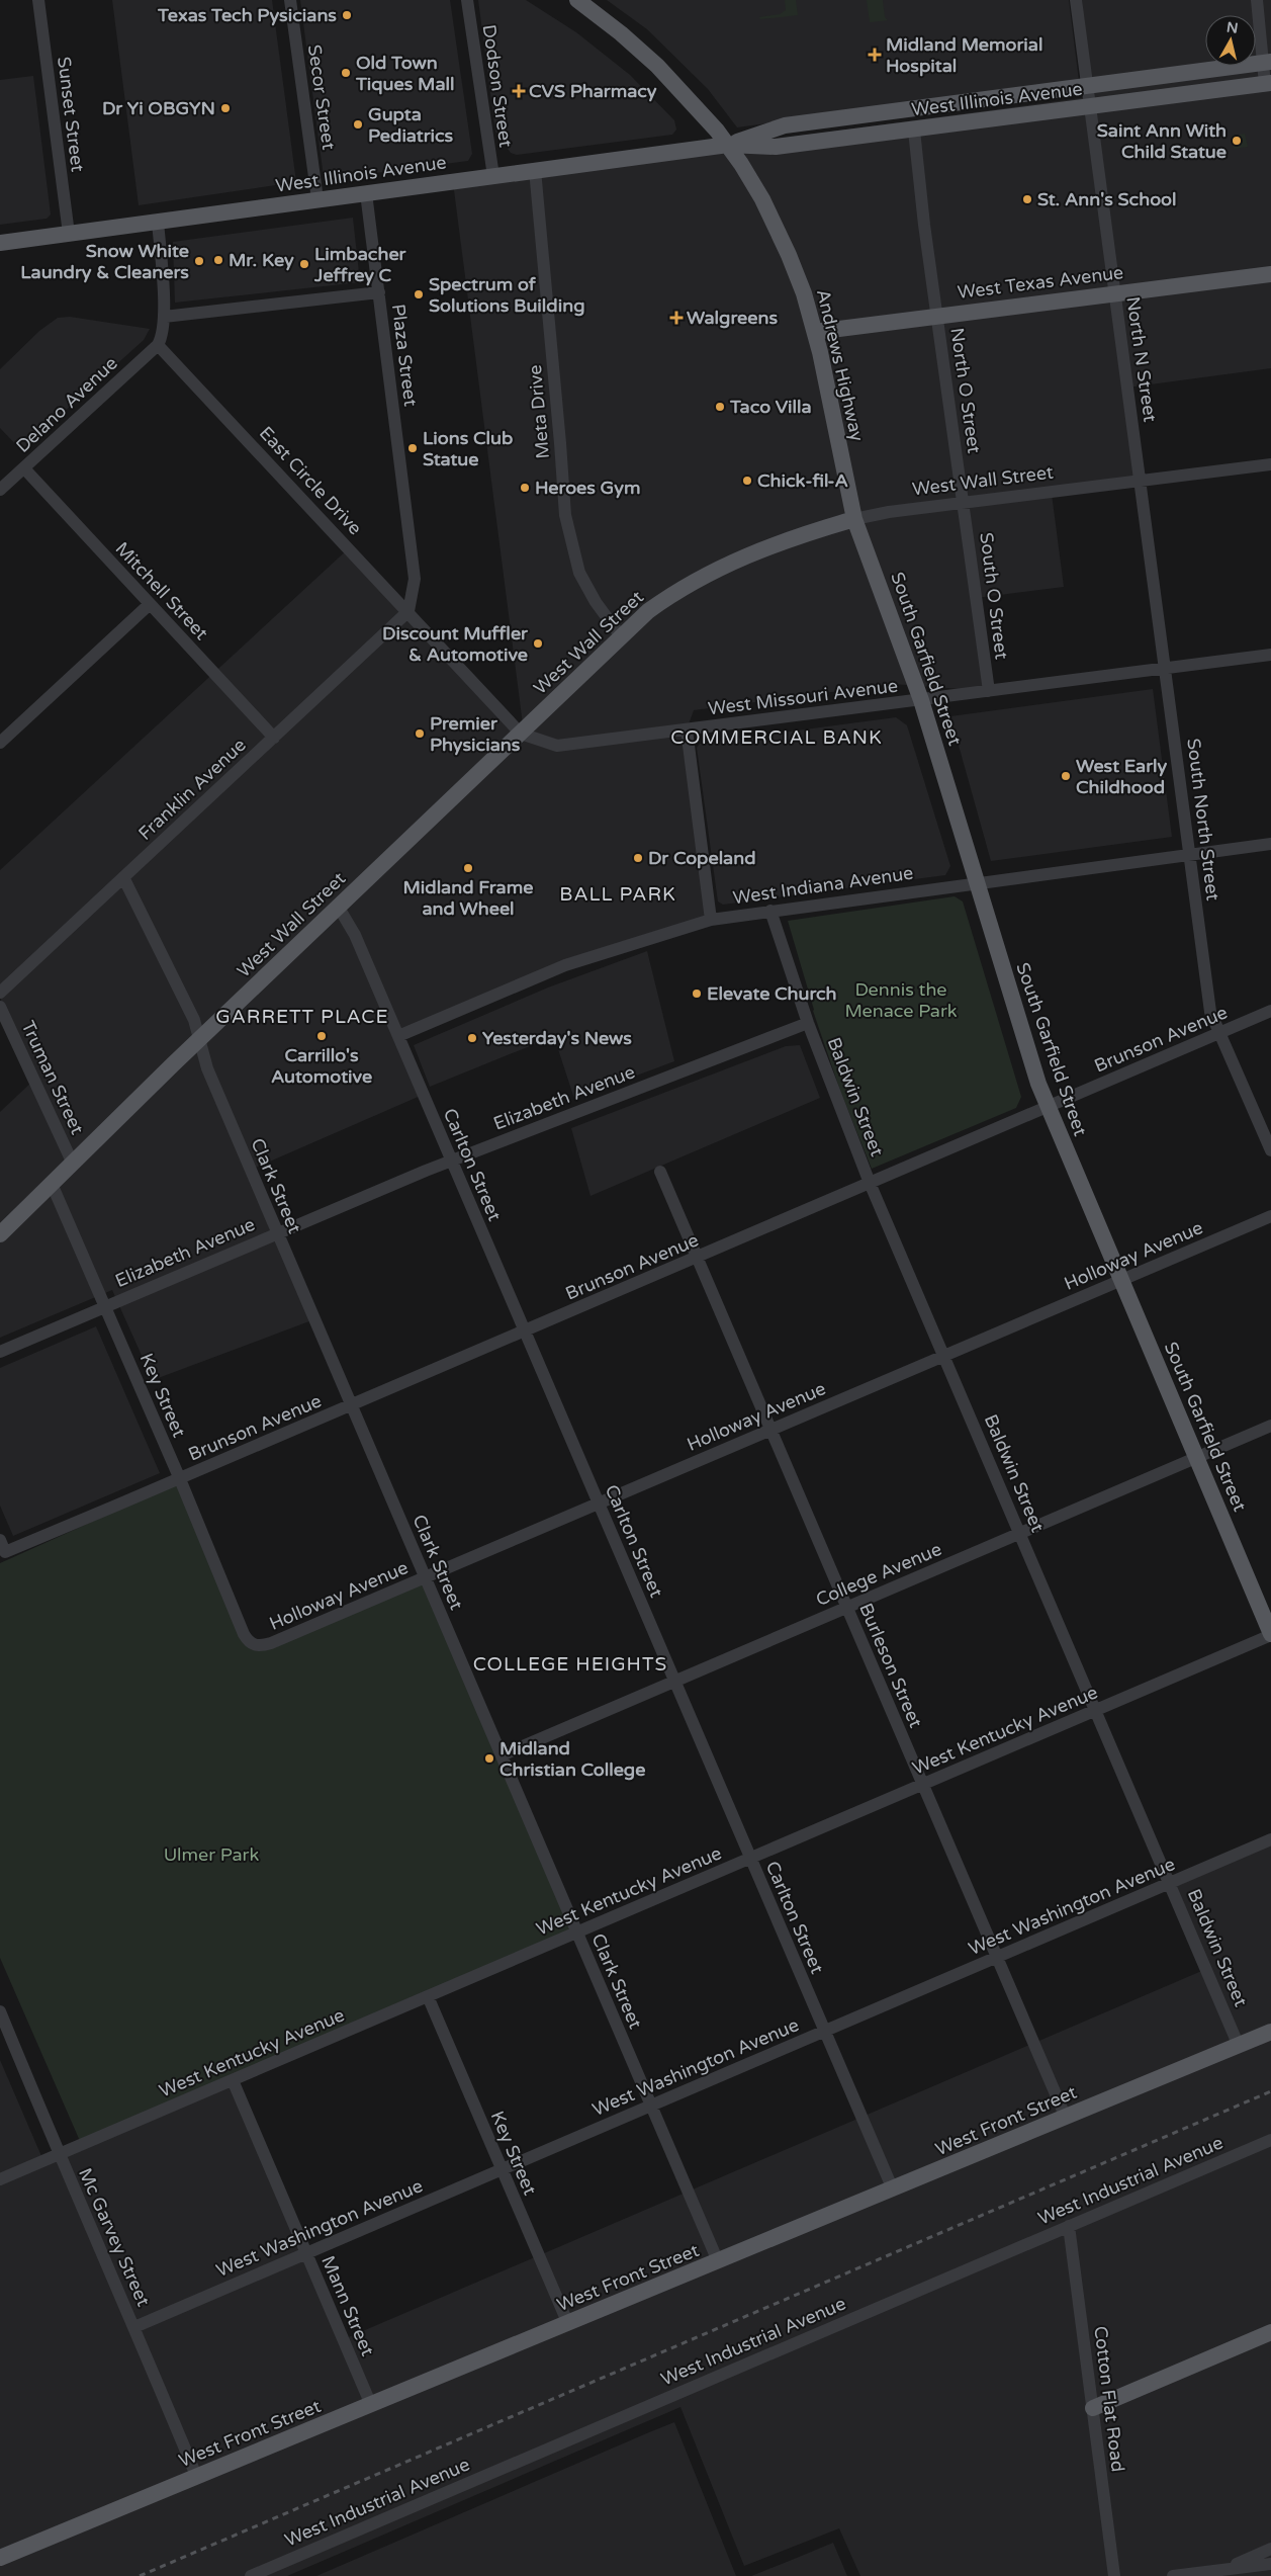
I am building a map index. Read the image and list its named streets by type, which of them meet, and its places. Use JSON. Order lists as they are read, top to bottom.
{
  "streets": {
    "main road": [
      "West Illinois Avenue",
      "West Texas Avenue",
      "Andrews Highway",
      "West Wall Street",
      "South Garfield Street",
      "West Front Street"
    ],
    "street": [
      "Dodson Street",
      "Secor Street",
      "Sunset Street",
      "Plaza Street",
      "North N Street",
      "North O Street",
      "Delano Avenue",
      "Meta Drive",
      "East Circle Drive",
      "Mitchell Street",
      "South O Street",
      "West Missouri Avenue",
      "Franklin Avenue",
      "South North Street",
      "West Indiana Avenue",
      "Brunson Avenue",
      "Truman Street",
      "Baldwin Street",
      "Elizabeth Avenue",
      "Carlton Street",
      "Clark Street",
      "Holloway Avenue",
      "Key Street",
      "College Avenue",
      "Burleson Street",
      "West Kentucky Avenue",
      "West Washington Avenue",
      "West Industrial Avenue",
      "Mc Garvey Street",
      "Mann Street",
      "Cotton Flat Road"
    ]
  },
  "crossings": [
    ["Dodson Street", "West Illinois Avenue"],
    ["Secor Street", "West Illinois Avenue"],
    ["West Illinois Avenue", "Sunset Street"],
    ["West Illinois Avenue", "Plaza Street"],
    ["West Illinois Avenue", "North N Street"],
    ["West Illinois Avenue", "Andrews Highway"],
    ["West Illinois Avenue", "North O Street"],
    ["West Illinois Avenue", "Meta Drive"],
    ["West Texas Avenue", "North N Street"],
    ["West Texas Avenue", "Andrews Highway"],
    ["West Texas Avenue", "North O Street"],
    ["Plaza Street", "East Circle Drive"],
    ["Plaza Street", "Franklin Avenue"],
    ["North N Street", "West Wall Street"],
    ["North N Street", "South North Street"],
    ["Andrews Highway", "West Wall Street"],
    ["Andrews Highway", "South Garfield Street"],
    ["North O Street", "West Wall Street"],
    ["North O Street", "South O Street"],
    ["Delano Avenue", "East Circle Drive"],
    ["Delano Avenue", "Mitchell Street"],
    ["Meta Drive", "West Wall Street"],
    ["East Circle Drive", "West Wall Street"],
    ["East Circle Drive", "West Missouri Avenue"],
    ["East Circle Drive", "Franklin Avenue"],
    ["West Wall Street", "South O Street"],
    ["West Wall Street", "South Garfield Street"],
    ["West Wall Street", "West Missouri Avenue"],
    ["West Wall Street", "South North Street"],
    ["West Wall Street", "Truman Street"],
    ["West Wall Street", "Carlton Street"],
    ["West Wall Street", "Clark Street"],
    ["West Wall Street", "Key Street"],
    ["Mitchell Street", "Franklin Avenue"],
    ["South O Street", "West Missouri Avenue"],
    ["South Garfield Street", "West Missouri Avenue"],
    ["South Garfield Street", "West Indiana Avenue"],
    ["South Garfield Street", "Brunson Avenue"],
    ["South Garfield Street", "Holloway Avenue"],
    ["South Garfield Street", "College Avenue"],
    ["South Garfield Street", "West Kentucky Avenue"],
    ["West Missouri Avenue", "South North Street"],
    ["Franklin Avenue", "Clark Street"],
    ["South North Street", "West Indiana Avenue"],
    ["South North Street", "Brunson Avenue"],
    ["West Indiana Avenue", "Baldwin Street"],
    ["West Indiana Avenue", "Carlton Street"],
    ["Brunson Avenue", "Baldwin Street"],
    ["Brunson Avenue", "Carlton Street"],
    ["Brunson Avenue", "Clark Street"],
    ["Brunson Avenue", "Key Street"],
    ["Brunson Avenue", "Burleson Street"],
    ["Baldwin Street", "Elizabeth Avenue"],
    ["Baldwin Street", "Holloway Avenue"],
    ["Baldwin Street", "College Avenue"],
    ["Baldwin Street", "West Kentucky Avenue"],
    ["Baldwin Street", "West Washington Avenue"],
    ["Baldwin Street", "West Front Street"],
    ["Elizabeth Avenue", "Carlton Street"],
    ["Elizabeth Avenue", "Clark Street"],
    ["Elizabeth Avenue", "Key Street"],
    ["Carlton Street", "Holloway Avenue"],
    ["Carlton Street", "College Avenue"],
    ["Carlton Street", "West Kentucky Avenue"],
    ["Carlton Street", "West Washington Avenue"],
    ["Carlton Street", "West Front Street"],
    ["Clark Street", "Holloway Avenue"],
    ["Clark Street", "College Avenue"],
    ["Clark Street", "West Kentucky Avenue"],
    ["Clark Street", "West Washington Avenue"],
    ["Clark Street", "West Front Street"],
    ["Holloway Avenue", "Key Street"],
    ["Holloway Avenue", "Burleson Street"],
    ["Key Street", "West Kentucky Avenue"],
    ["Key Street", "West Washington Avenue"],
    ["Key Street", "West Front Street"],
    ["College Avenue", "Burleson Street"],
    ["Burleson Street", "West Kentucky Avenue"],
    ["Burleson Street", "West Washington Avenue"],
    ["Burleson Street", "West Front Street"],
    ["West Kentucky Avenue", "Mc Garvey Street"],
    ["West Kentucky Avenue", "Mann Street"],
    ["West Washington Avenue", "Mc Garvey Street"],
    ["West Washington Avenue", "Mann Street"],
    ["West Front Street", "Mc Garvey Street"],
    ["West Front Street", "Mann Street"],
    ["West Industrial Avenue", "Cotton Flat Road"]
  ],
  "districts": [
    "COMMERCIAL BANK",
    "BALL PARK",
    "GARRETT PLACE",
    "COLLEGE HEIGHTS"
  ],
  "parks": ["Dennis the Menace Park", "Ulmer Park"],
  "places": {
    "other": [
      "Texas Tech Pysicians",
      "Old Town Tiques Mall",
      "Dr Yi OBGYN",
      "Gupta Pediatrics",
      "Saint Ann With Child Statue",
      "St. Ann's School",
      "Mr. Key",
      "Snow White Laundry & Cleaners",
      "Limbacher Jeffrey C",
      "Spectrum of Solutions Building",
      "Taco Villa",
      "Lions Club Statue",
      "Chick-fil-A",
      "Heroes Gym",
      "Discount Muffler & Automotive",
      "Premier Physicians",
      "West Early Childhood",
      "Dr Copeland",
      "Midland Frame and Wheel",
      "Elevate Church",
      "Carrillo's Automotive",
      "Yesterday's News",
      "Midland Christian College"
    ],
    "health": ["Midland Memorial Hospital", "CVS Pharmacy", "Walgreens"]
  },
  "north": "top"
}
